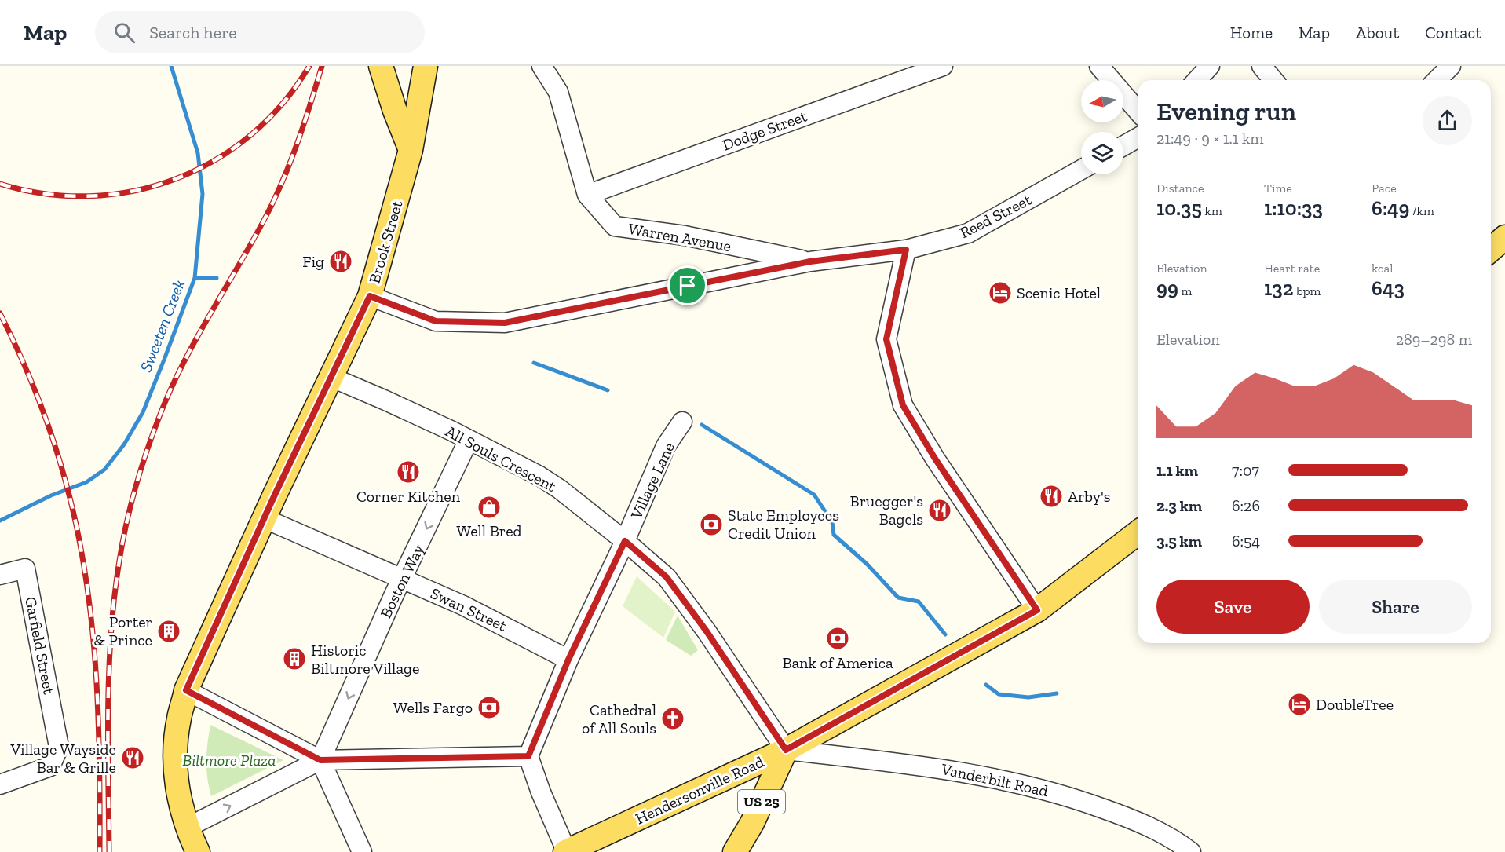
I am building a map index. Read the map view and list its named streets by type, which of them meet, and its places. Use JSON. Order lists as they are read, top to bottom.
{
  "streets": {
    "main road": ["Brook Street", "Hendersonville Road", "US 25"],
    "street": [
      "Dodge Street",
      "Reed Street",
      "Warren Avenue",
      "All Souls Crescent",
      "Village Lane",
      "Boston Way",
      "Swan Street",
      "Garfield Street",
      "Vanderbilt Road"
    ]
  },
  "crossings": [
    ["Dodge Street", "Warren Avenue"],
    ["Reed Street", "Warren Avenue"],
    ["Reed Street", "Brook Street"],
    ["Brook Street", "All Souls Crescent"],
    ["Brook Street", "Swan Street"],
    ["All Souls Crescent", "Village Lane"],
    ["All Souls Crescent", "Boston Way"],
    ["All Souls Crescent", "Vanderbilt Road"],
    ["All Souls Crescent", "Hendersonville Road"],
    ["All Souls Crescent", "US 25"],
    ["Village Lane", "Swan Street"],
    ["Boston Way", "Swan Street"],
    ["Vanderbilt Road", "Hendersonville Road"],
    ["Vanderbilt Road", "US 25"],
    ["Hendersonville Road", "US 25"]
  ],
  "one_way": ["Boston Way"],
  "water": ["Sweeten Creek"],
  "parks": ["Biltmore Plaza"],
  "places": {
    "restaurant": [
      "Fig",
      "Corner Kitchen",
      "Arby's",
      "Bruegger's Bagels",
      "Village Wayside Bar & Grille"
    ],
    "hotel": ["Scenic Hotel", "DoubleTree"],
    "shop": ["Well Bred"],
    "bank": ["State Employees Credit Union", "Bank of America", "Wells Fargo"],
    "building": ["Porter & Prince", "Historic Biltmore Village"],
    "church": ["Cathedral of All Souls"]
  },
  "north": "left",
  "page": {
    "header": "Map",
    "search": "Search here",
    "nav": [
      "Home",
      "Map",
      "About",
      "Contact"
    ],
    "heading": ["Evening run", "21:49 · 9 × 1.1 km"],
    "stats": [
      ["Distance", "10.35 km"],
      ["Time", "1:10:33"],
      ["Pace", "6:49 /km"],
      ["Elevation", "99 m"],
      ["Heart rate", "132 bpm"],
      ["kcal", "643"]
    ],
    "chart": ["Elevation", "289–298 m"],
    "list": [
      {
        "name": "1.1 km",
        "note": "7:07"
      },
      {
        "name": "2.3 km",
        "note": "6:26"
      },
      {
        "name": "3.5 km",
        "note": "6:54"
      }
    ],
    "buttons": ["Save", "Share"]
  }
}
